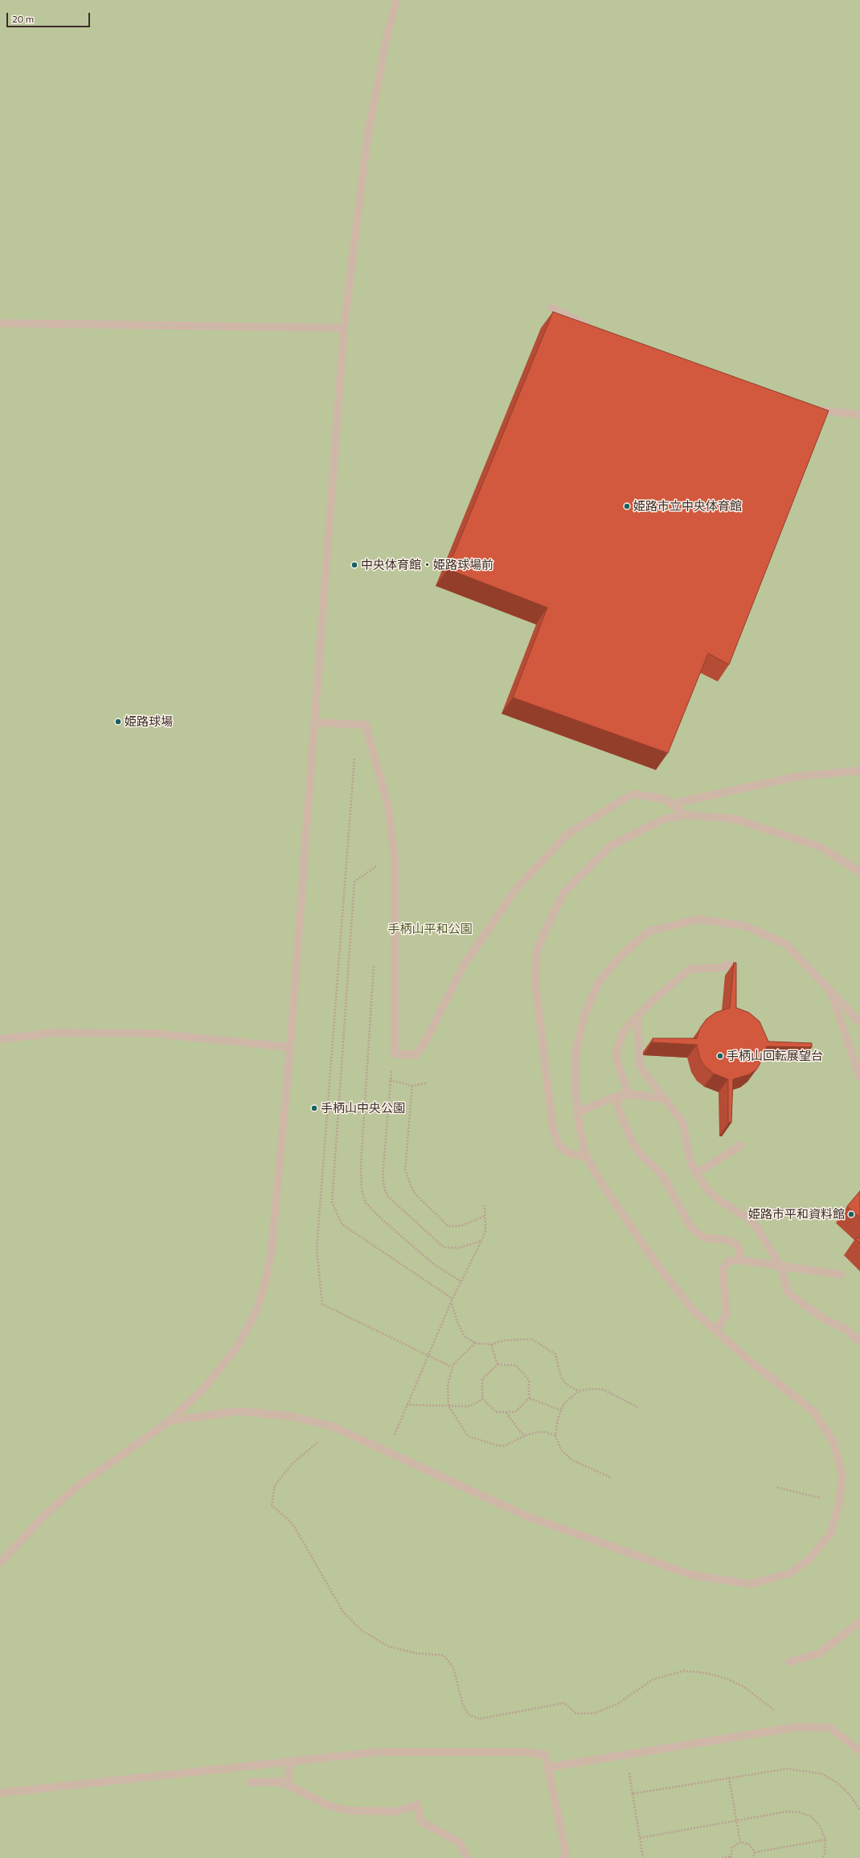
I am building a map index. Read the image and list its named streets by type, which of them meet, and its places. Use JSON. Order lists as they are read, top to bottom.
{
  "parks": ["手柄山平和公園"],
  "places": [
    "姫路市立中央体育館",
    "中央体育館・姫路球場前",
    "姫路球場",
    "手柄山回転展望台",
    "手柄山中央公園",
    "姫路市平和資料館"
  ],
  "scale_bar": "20 m"
}
